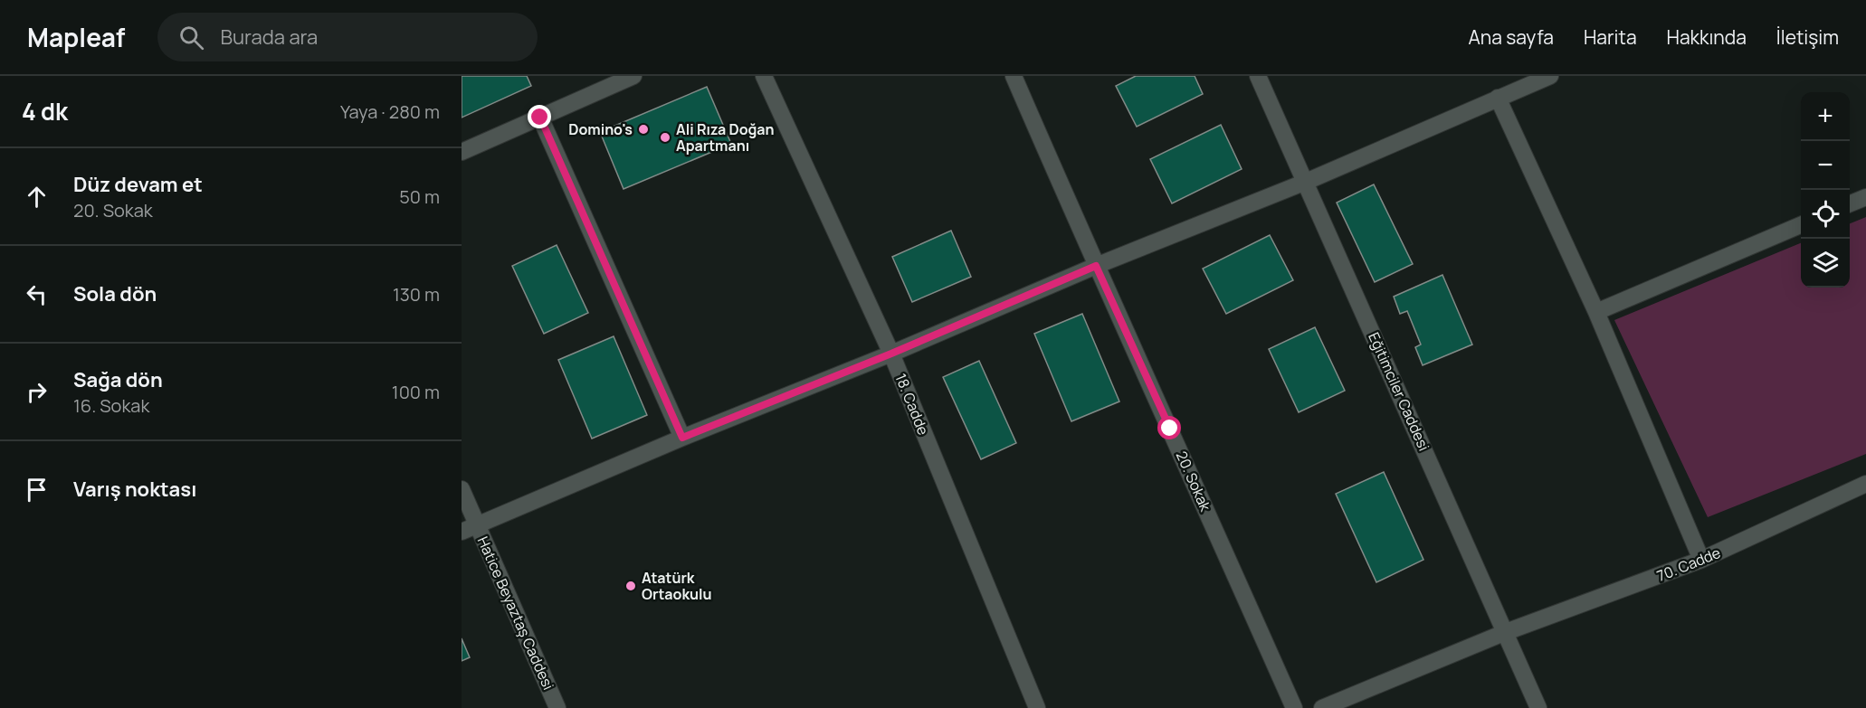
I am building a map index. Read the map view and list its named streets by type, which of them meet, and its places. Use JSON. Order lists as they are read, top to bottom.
{
  "streets": {
    "street": [
      "Eğitimciler Caddesi",
      "18. Cadde",
      "20. Sokak",
      "70. Cadde",
      "Hatice Beyaztaş Caddesi"
    ]
  },
  "crossings": [
    ["Eğitimciler Caddesi", "70. Cadde"]
  ],
  "places": ["Domino's", "Ali Rıza Doğan Apartmanı", "Atatürk Ortaokulu"],
  "page": {
    "header": "Mapleaf",
    "search": "Burada ara",
    "nav": [
      "Ana sayfa",
      "Harita",
      "Hakkında",
      "İletişim"
    ],
    "heading": ["4 dk", "Yaya · 280 m"],
    "map_buttons": ["+", "−"],
    "list": [
      ["Düz devam et", "20. Sokak", "50 m"],
      ["Sola dön", "130 m"],
      ["Sağa dön", "16. Sokak", "100 m"],
      "Varış noktası"
    ]
  }
}
